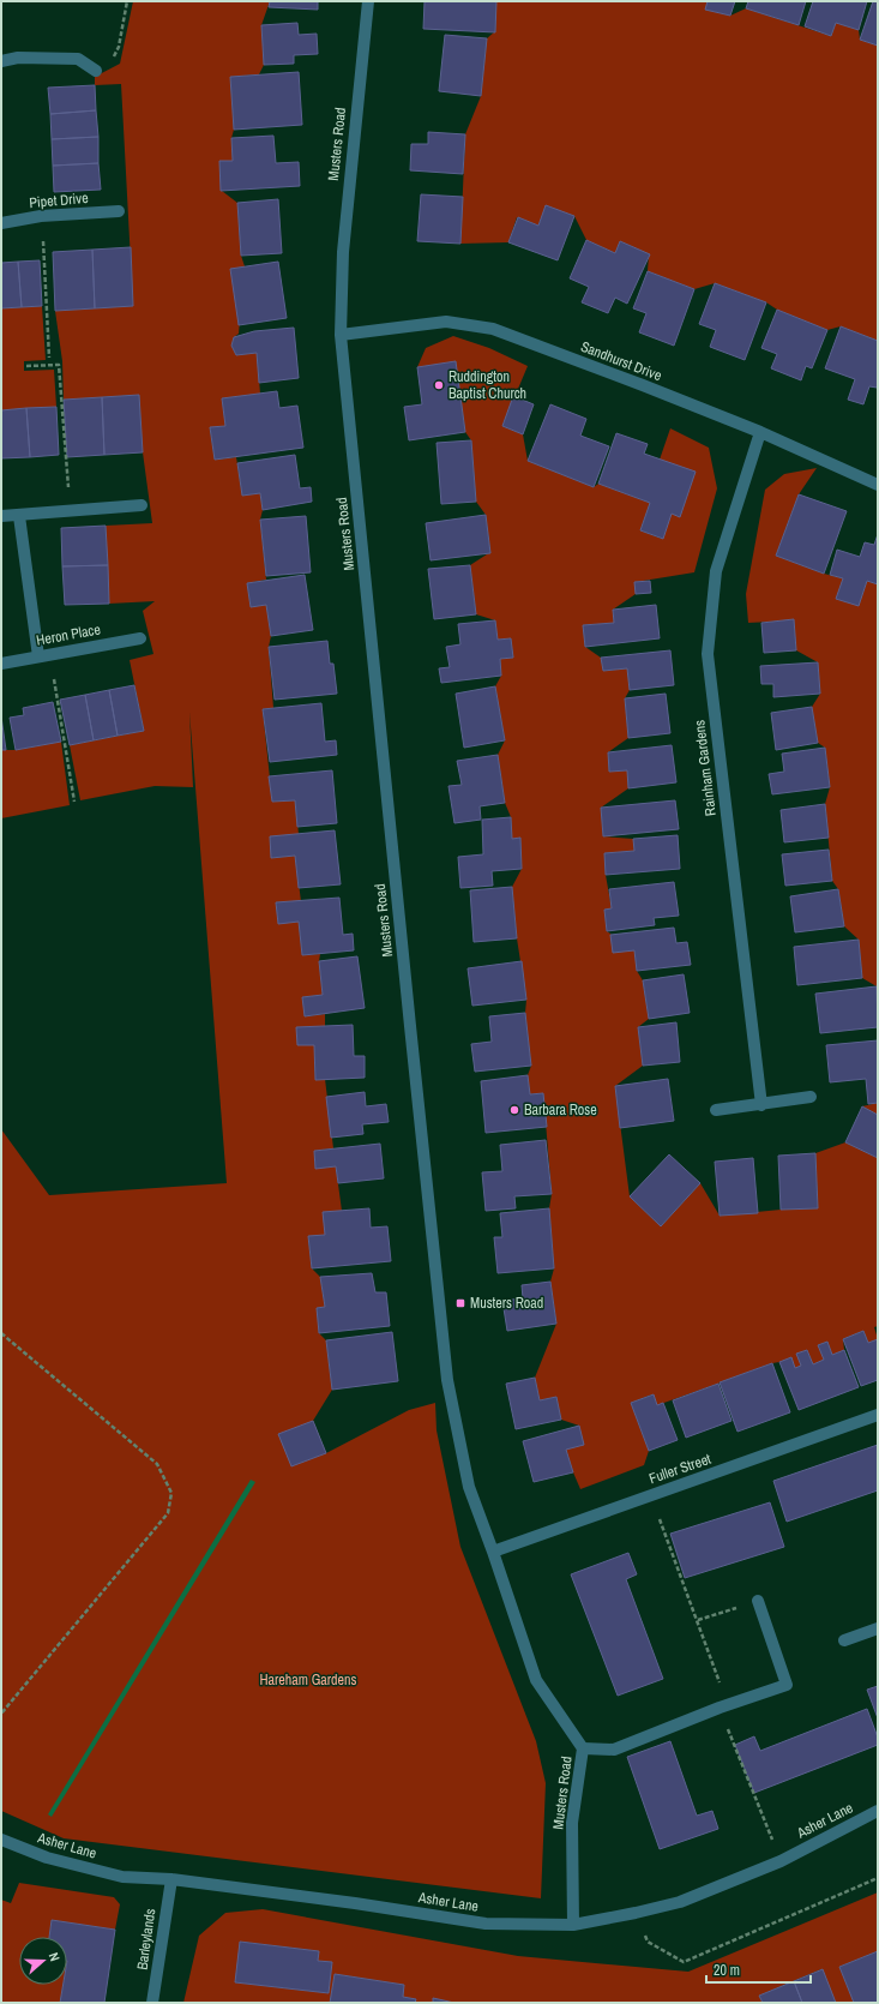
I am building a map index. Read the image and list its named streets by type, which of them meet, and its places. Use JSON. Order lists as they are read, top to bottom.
{
  "streets": {
    "street": [
      "Musters Road",
      "Pipet Drive",
      "Sandhurst Drive",
      "Heron Place",
      "Rainham Gardens",
      "Fuller Street",
      "Asher Lane",
      "Barleylands"
    ]
  },
  "crossings": [
    ["Musters Road", "Sandhurst Drive"],
    ["Musters Road", "Fuller Street"],
    ["Musters Road", "Asher Lane"],
    ["Sandhurst Drive", "Rainham Gardens"],
    ["Asher Lane", "Barleylands"]
  ],
  "parks": ["Hareham Gardens"],
  "places": {
    "other": ["Ruddington Baptist Church", "Barbara Rose"],
    "transit": ["Musters Road"]
  },
  "scale_bar": "20 m",
  "north": "right"
}
